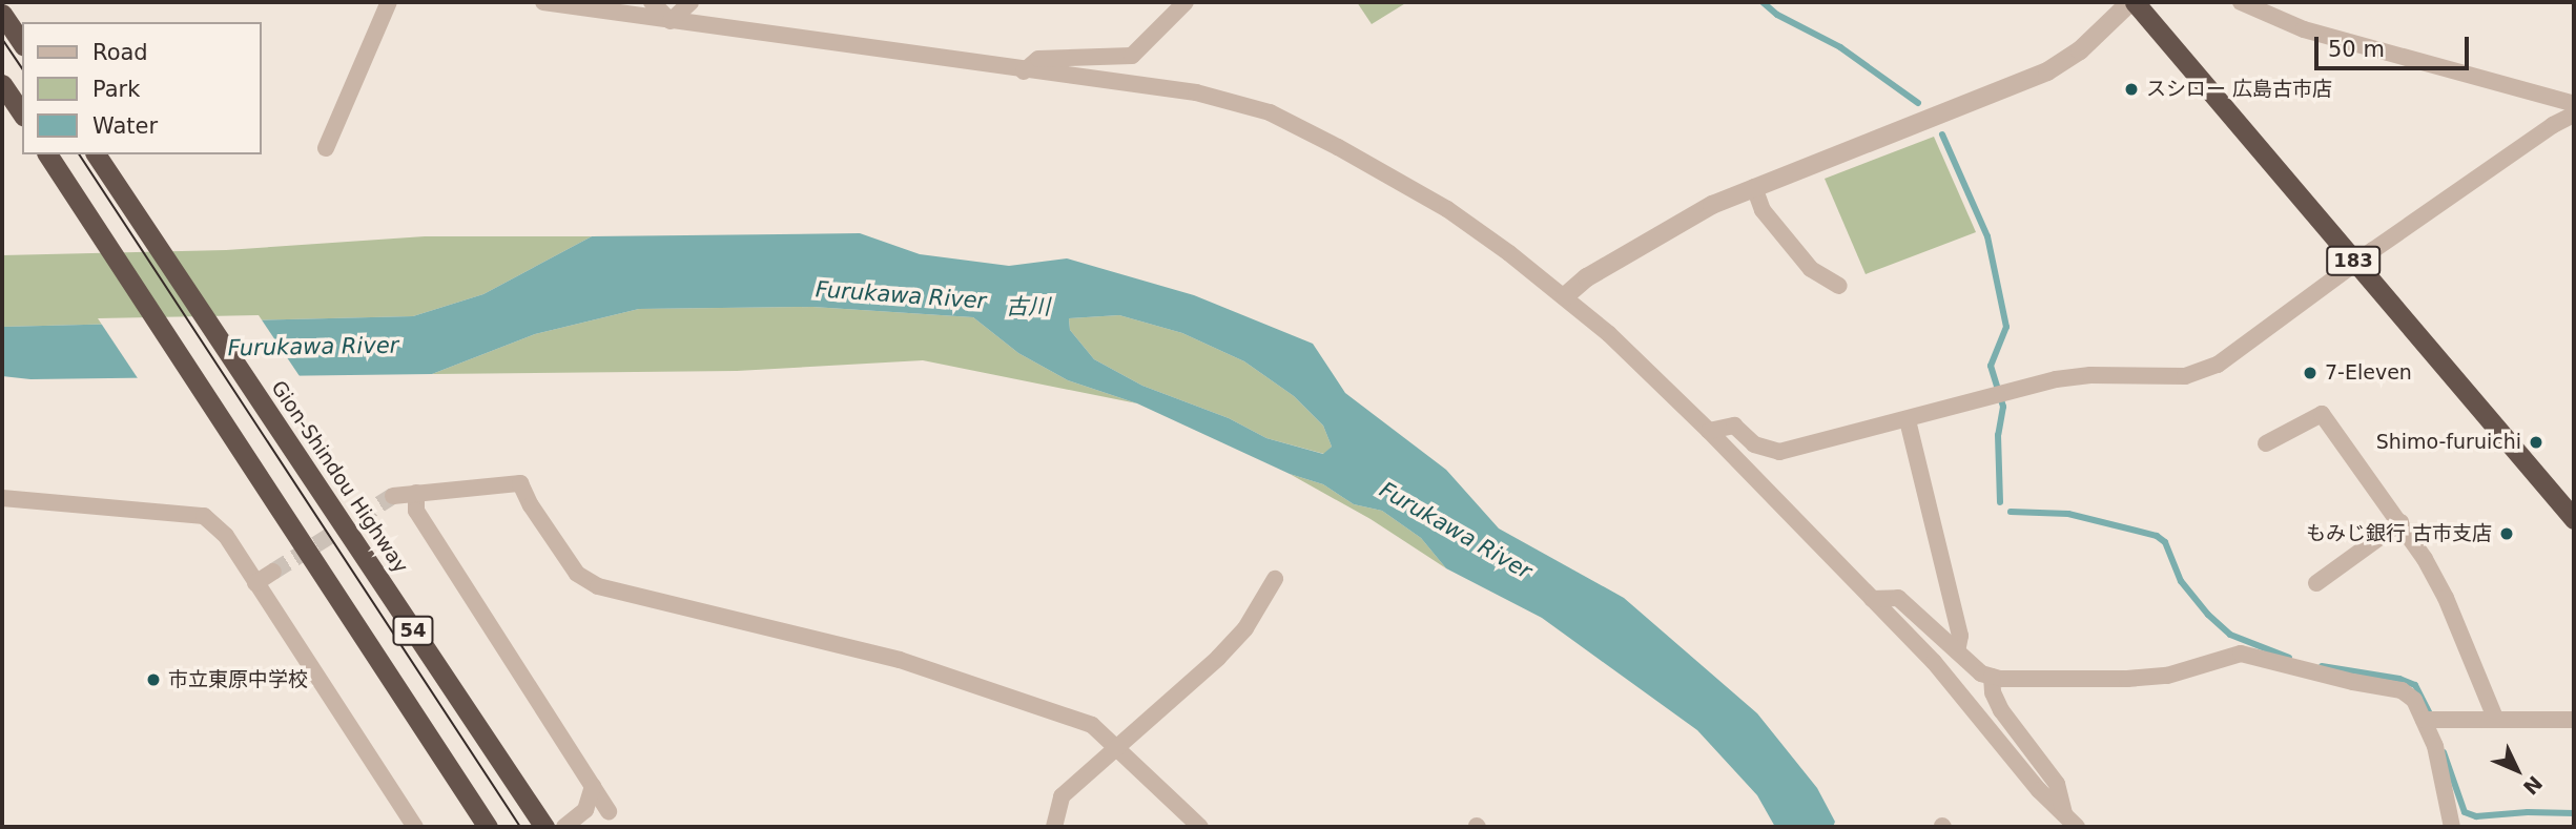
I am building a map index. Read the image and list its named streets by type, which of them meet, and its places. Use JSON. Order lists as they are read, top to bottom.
{
  "streets": {
    "highway": ["183", "Gion-Shindou Highway", "54"]
  },
  "water": ["Furukawa River", "古川"],
  "places": [
    "スシロー 広島古市店",
    "7-Eleven",
    "Shimo-furuichi",
    "もみじ銀行 古市支店",
    "市立東原中学校"
  ],
  "legend": ["Road", "Park", "Water"],
  "scale_bar": "50 m",
  "north": "bottom right"
}
